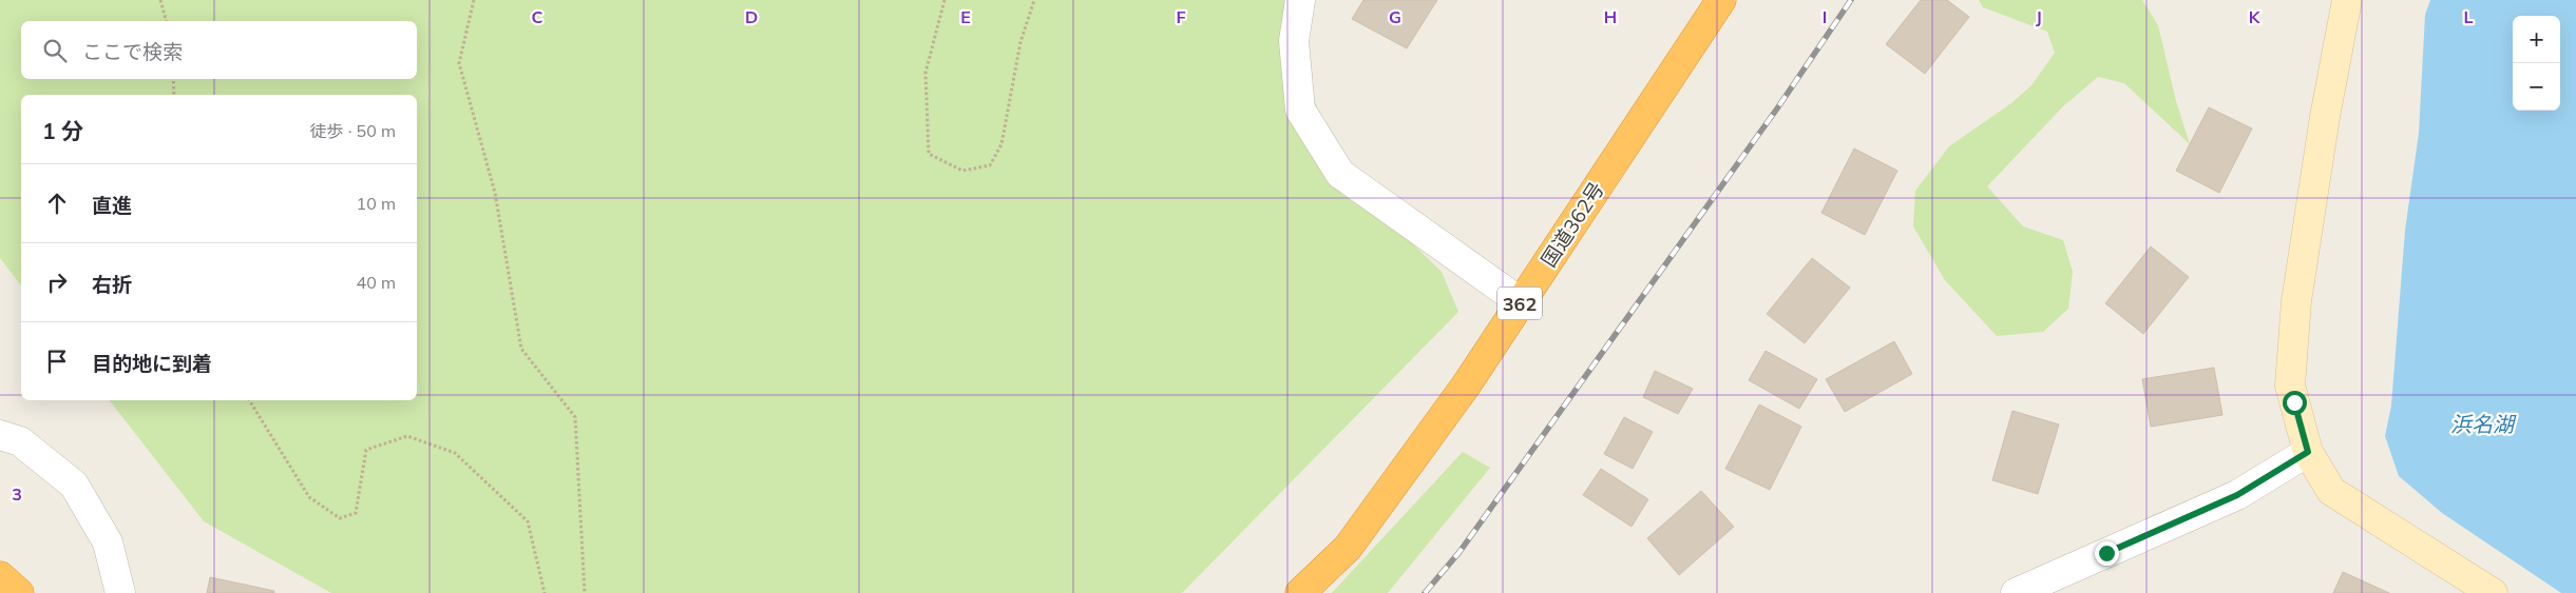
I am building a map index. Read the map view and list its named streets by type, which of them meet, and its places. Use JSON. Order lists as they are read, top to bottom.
{
  "streets": {
    "highway": ["国道362号", "362"]
  },
  "water": ["浜名湖"],
  "page": {
    "map_buttons": ["+", "−"],
    "search": "ここで検索",
    "heading": ["1 分", "徒歩 · 50 m"],
    "list": [
      ["直進", "10 m"],
      ["右折", "40 m"],
      "目的地に到着"
    ]
  },
  "grid": {
    "columns": [
      "C",
      "D",
      "E",
      "F",
      "G",
      "H",
      "I",
      "J",
      "K",
      "L"
    ],
    "rows": ["3"]
  }
}
